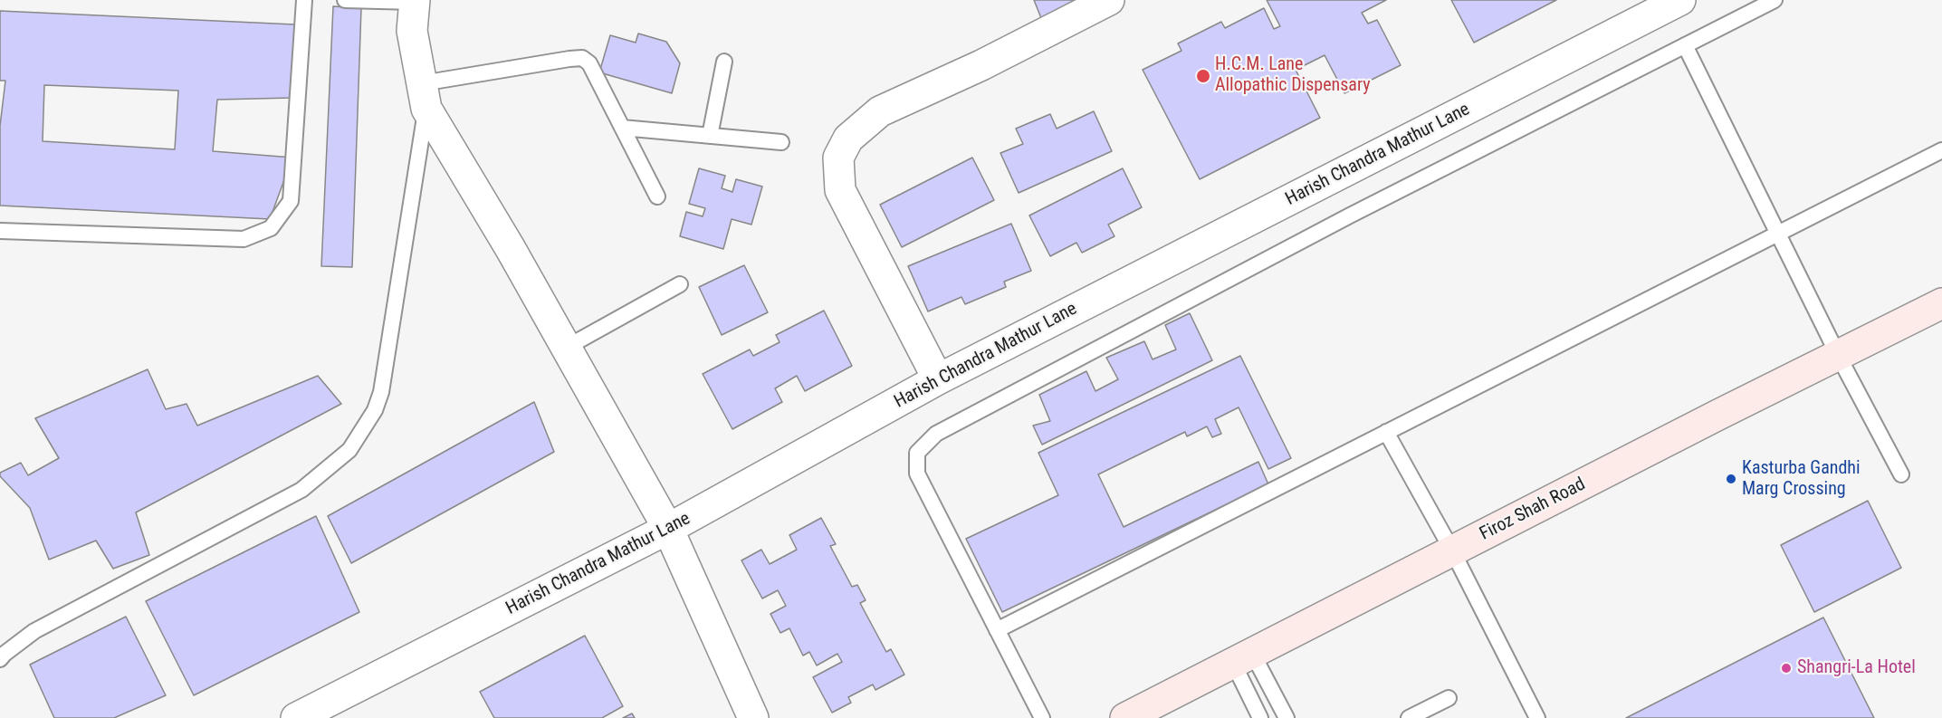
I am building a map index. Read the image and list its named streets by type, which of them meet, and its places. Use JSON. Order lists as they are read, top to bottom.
{
  "streets": {
    "main road": ["Firoz Shah Road"],
    "street": ["Harish Chandra Mathur Lane"]
  },
  "places": ["H.C.M. Lane Allopathic Dispensary", "Kasturba Gandhi Marg Crossing", "Shangri-La Hotel"]
}
